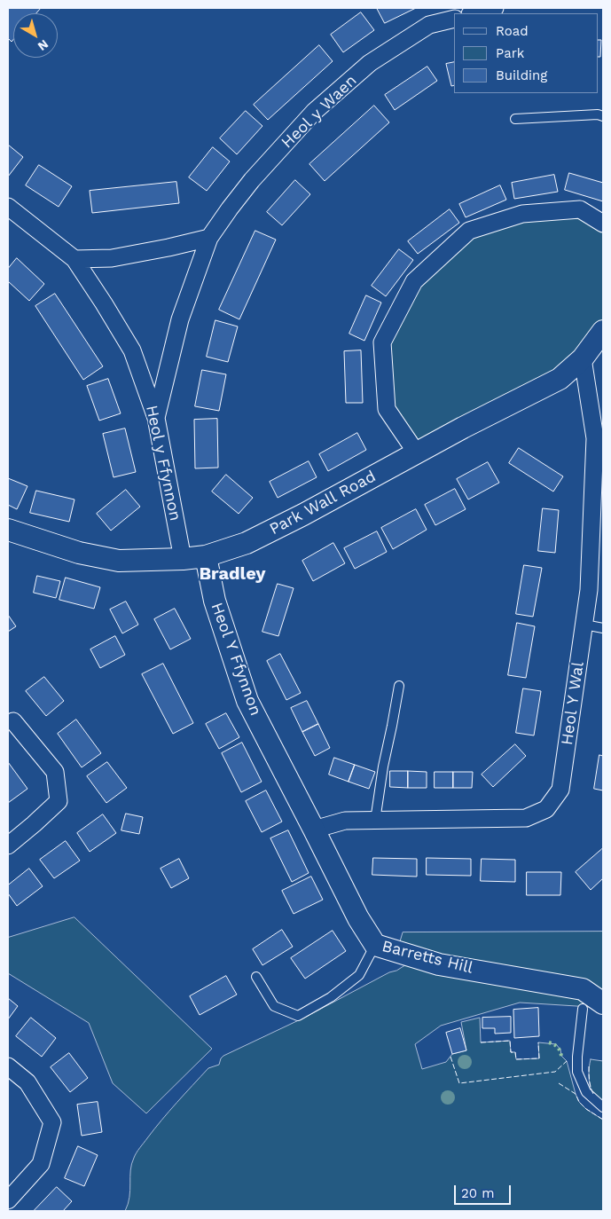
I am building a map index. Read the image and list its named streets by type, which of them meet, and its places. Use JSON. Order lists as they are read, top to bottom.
{
  "streets": {
    "street": [
      "Heol y Waen",
      "Heol y Ffynnon",
      "Park Wall Road",
      "Heol Y Ffynnon",
      "Heol Y Wal",
      "Barretts Hill"
    ]
  },
  "crossings": [
    ["Heol y Waen", "Heol y Ffynnon"],
    ["Heol y Ffynnon", "Park Wall Road"],
    ["Park Wall Road", "Heol Y Ffynnon"],
    ["Park Wall Road", "Heol Y Wal"],
    ["Heol Y Ffynnon", "Heol Y Wal"],
    ["Heol Y Ffynnon", "Barretts Hill"],
    ["Heol Y Wal", "Barretts Hill"]
  ],
  "districts": ["Bradley"],
  "legend": ["Road", "Park", "Building"],
  "scale_bar": "20 m",
  "north": "bottom right"
}
